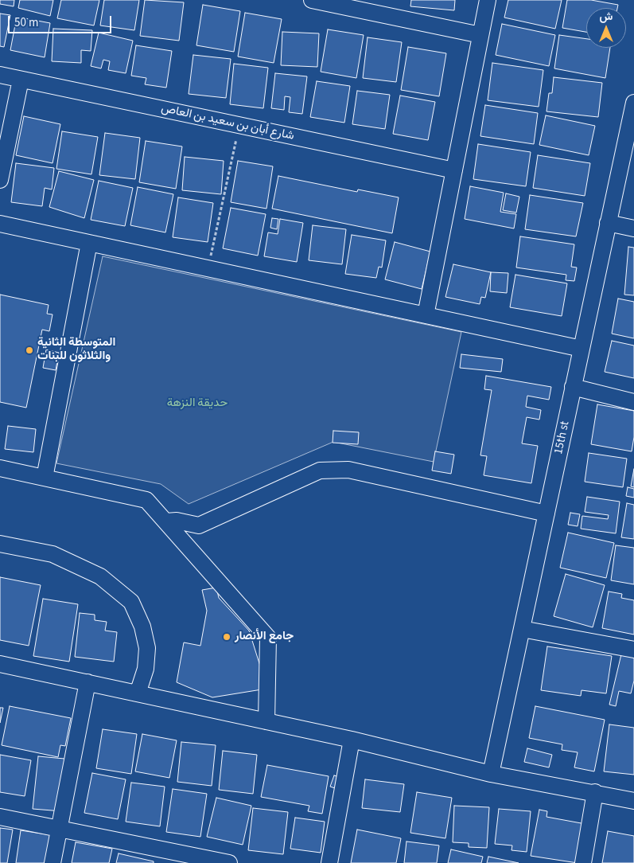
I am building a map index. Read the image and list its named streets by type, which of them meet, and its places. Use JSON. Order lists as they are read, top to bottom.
{
  "streets": {
    "street": ["شارع أبان بن سعيد بن العاص", "15th st"]
  },
  "parks": ["حديقة النزهة"],
  "places": ["المتوسطة الثانية والثلاثون للبنات", "جامع الأنصار"],
  "scale_bar": "50 m",
  "north": "top"
}
